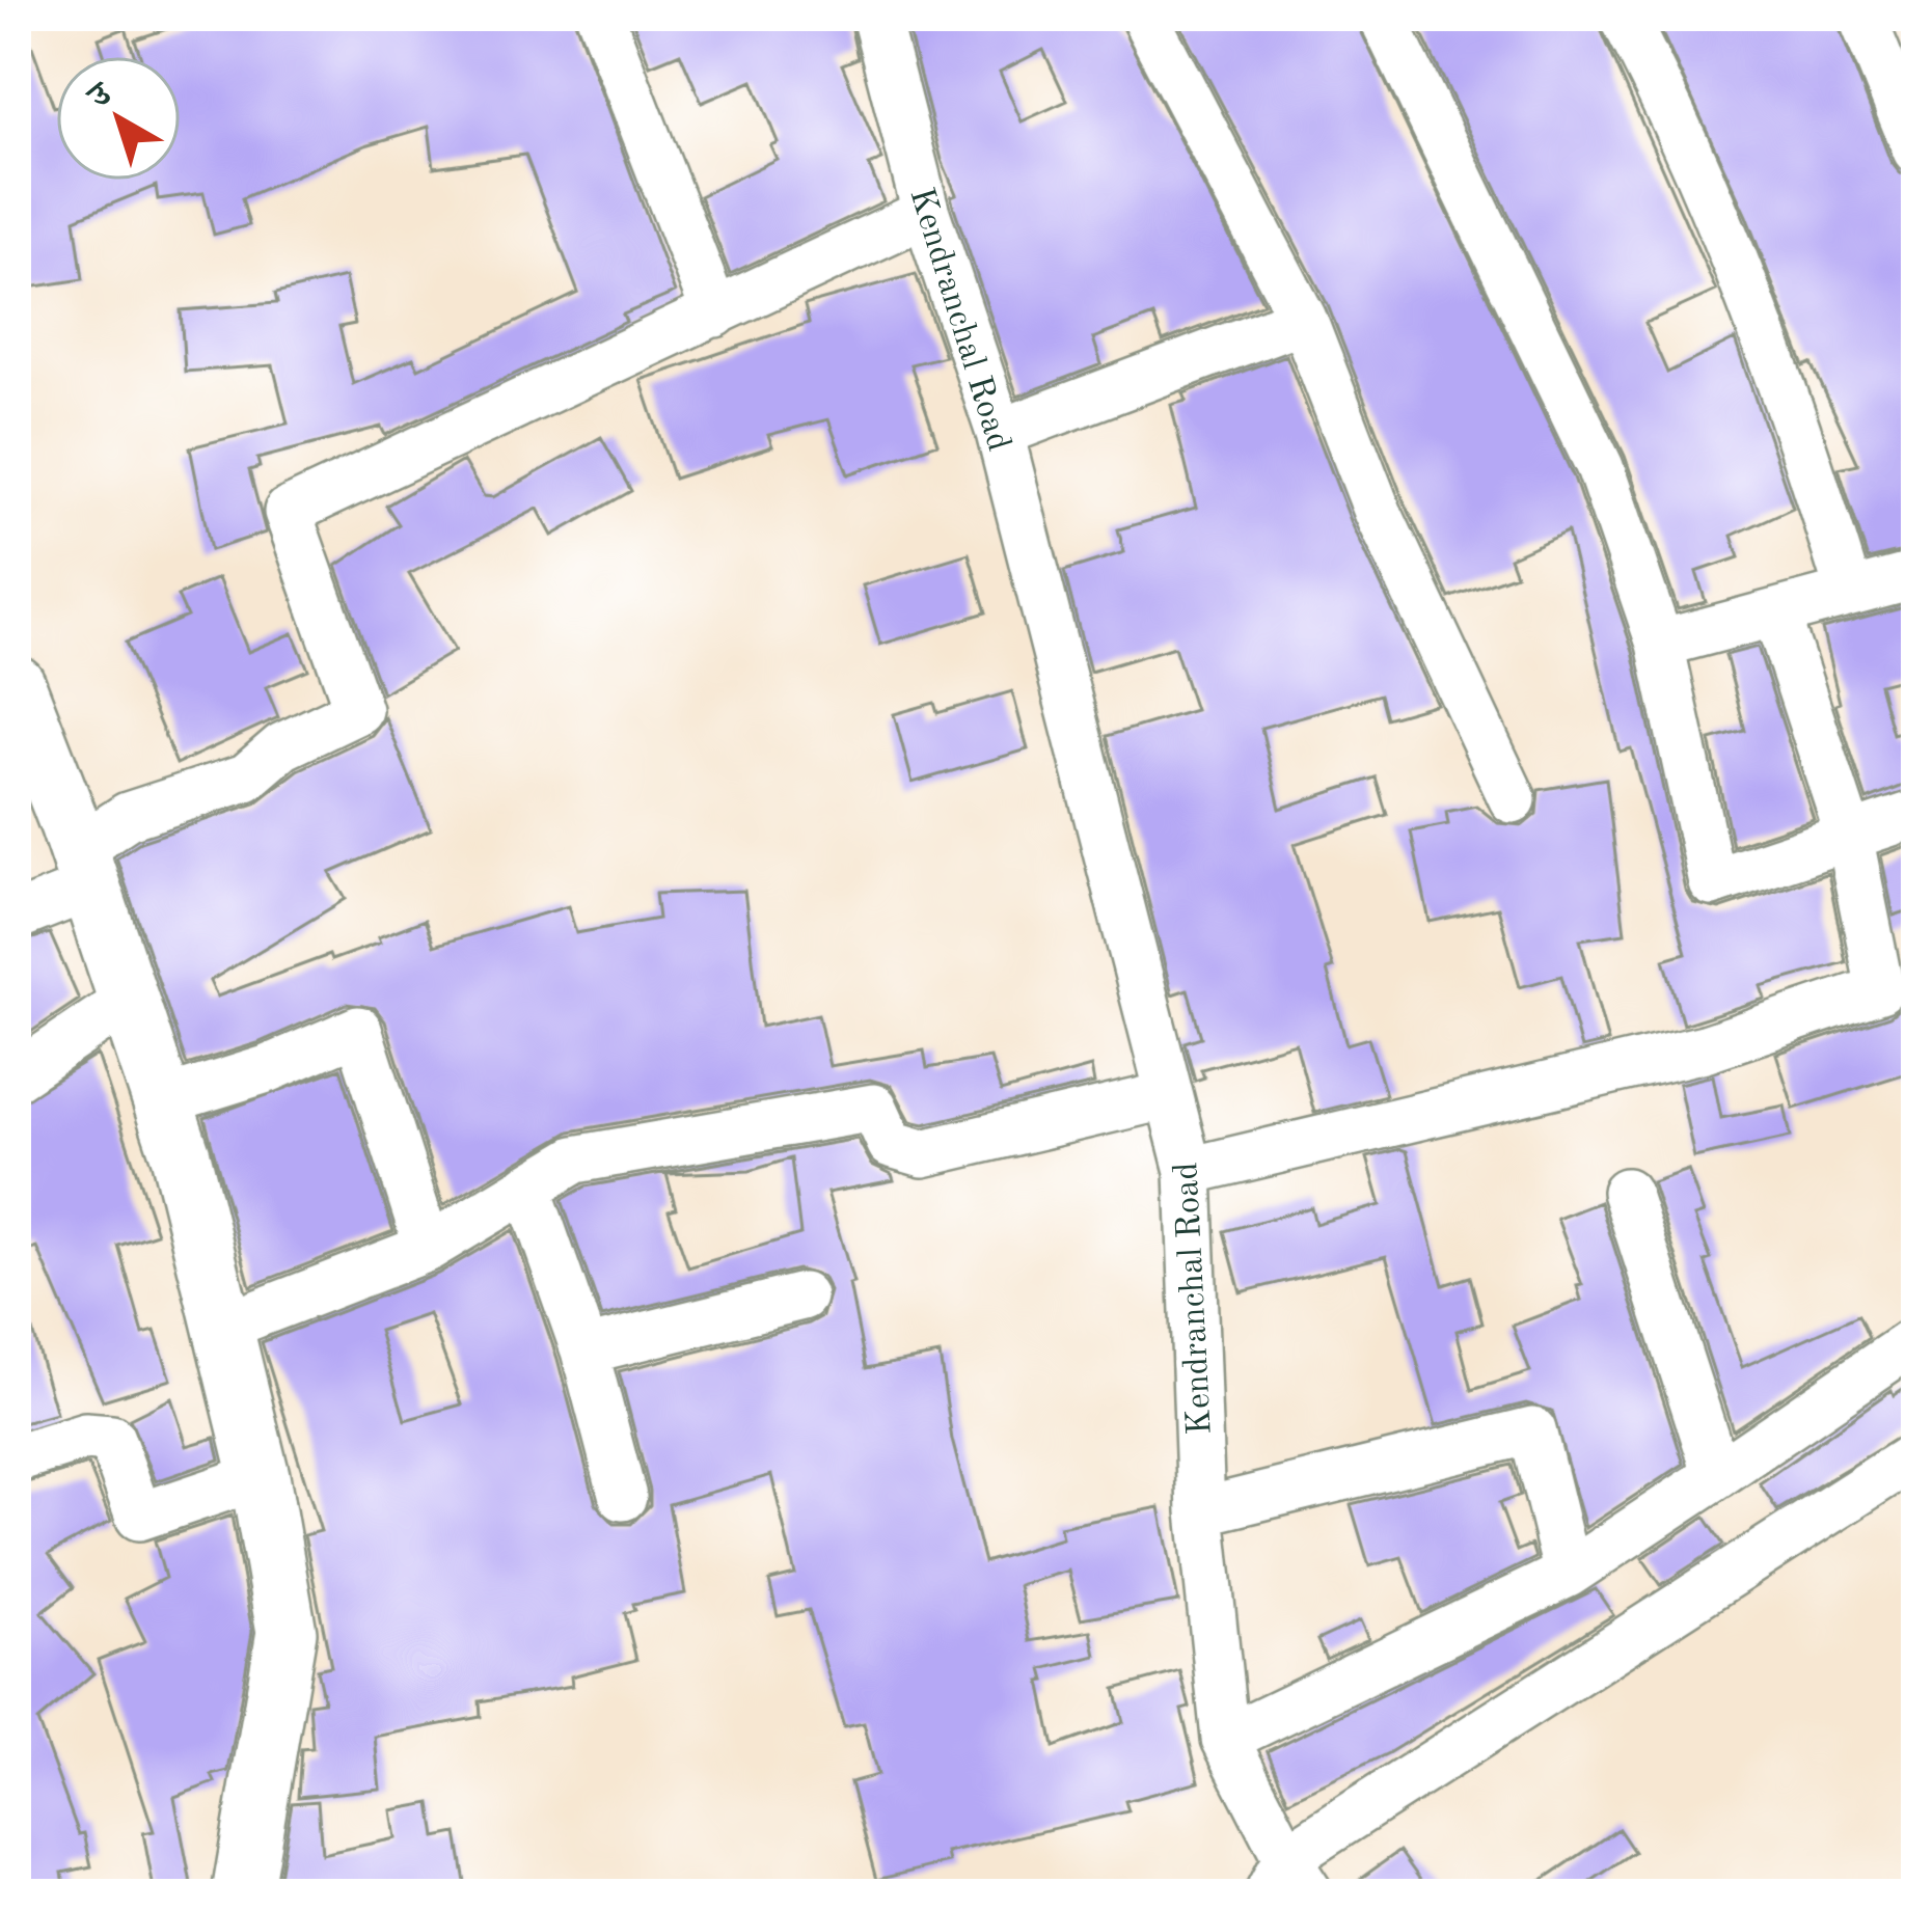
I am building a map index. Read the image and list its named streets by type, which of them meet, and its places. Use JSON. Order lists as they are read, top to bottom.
{
  "streets": {
    "street": ["Kendranchal Road"]
  },
  "north": "top left"
}
